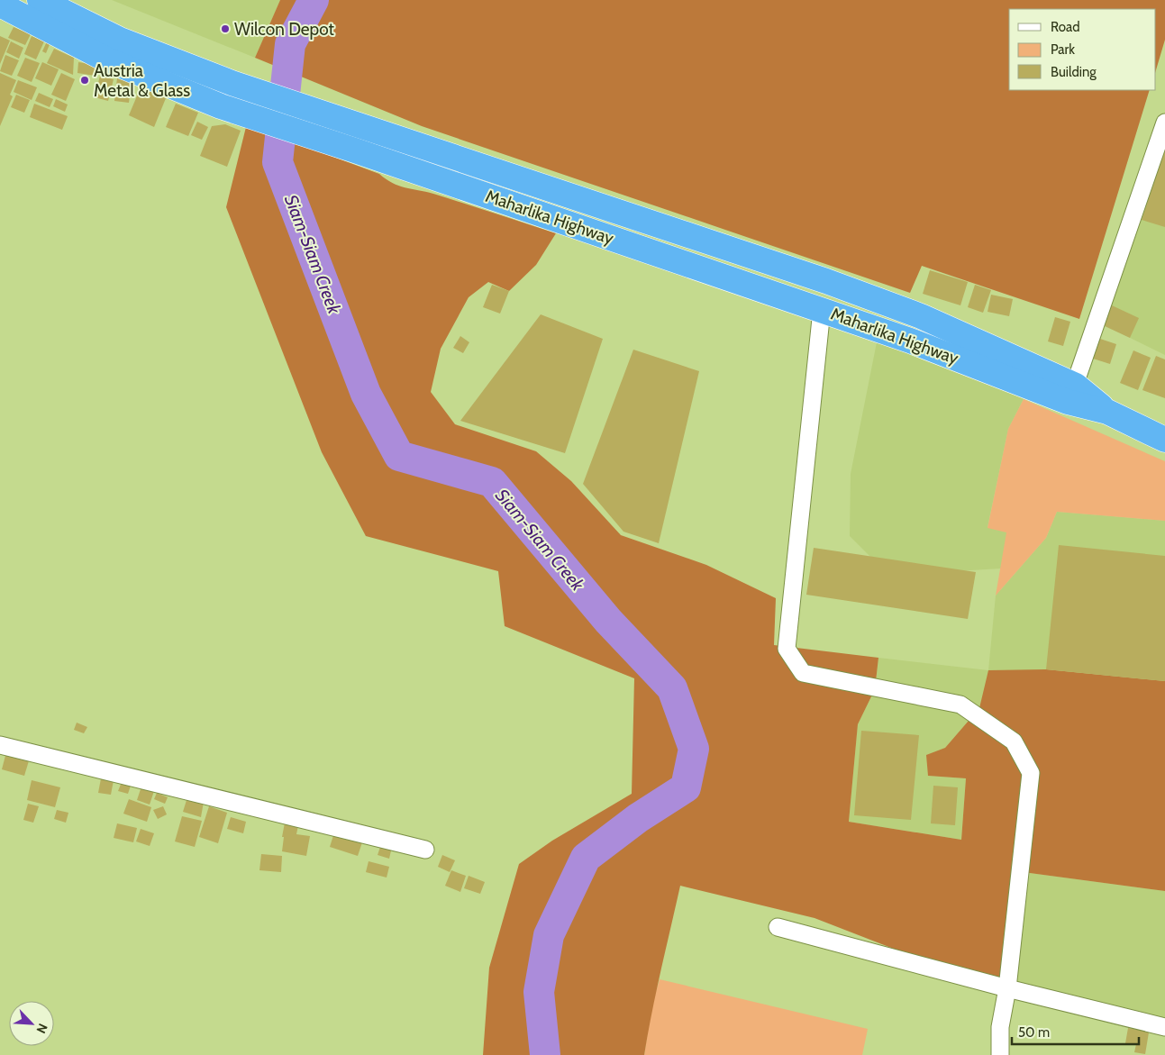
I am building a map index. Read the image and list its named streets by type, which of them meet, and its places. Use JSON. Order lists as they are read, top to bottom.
{
  "streets": {
    "highway": ["Maharlika Highway"]
  },
  "water": ["Siam-Siam Creek"],
  "places": ["Wilcon Depot", "Austria Metal & Glass"],
  "legend": ["Road", "Park", "Building"],
  "scale_bar": "50 m",
  "north": "bottom right"
}
